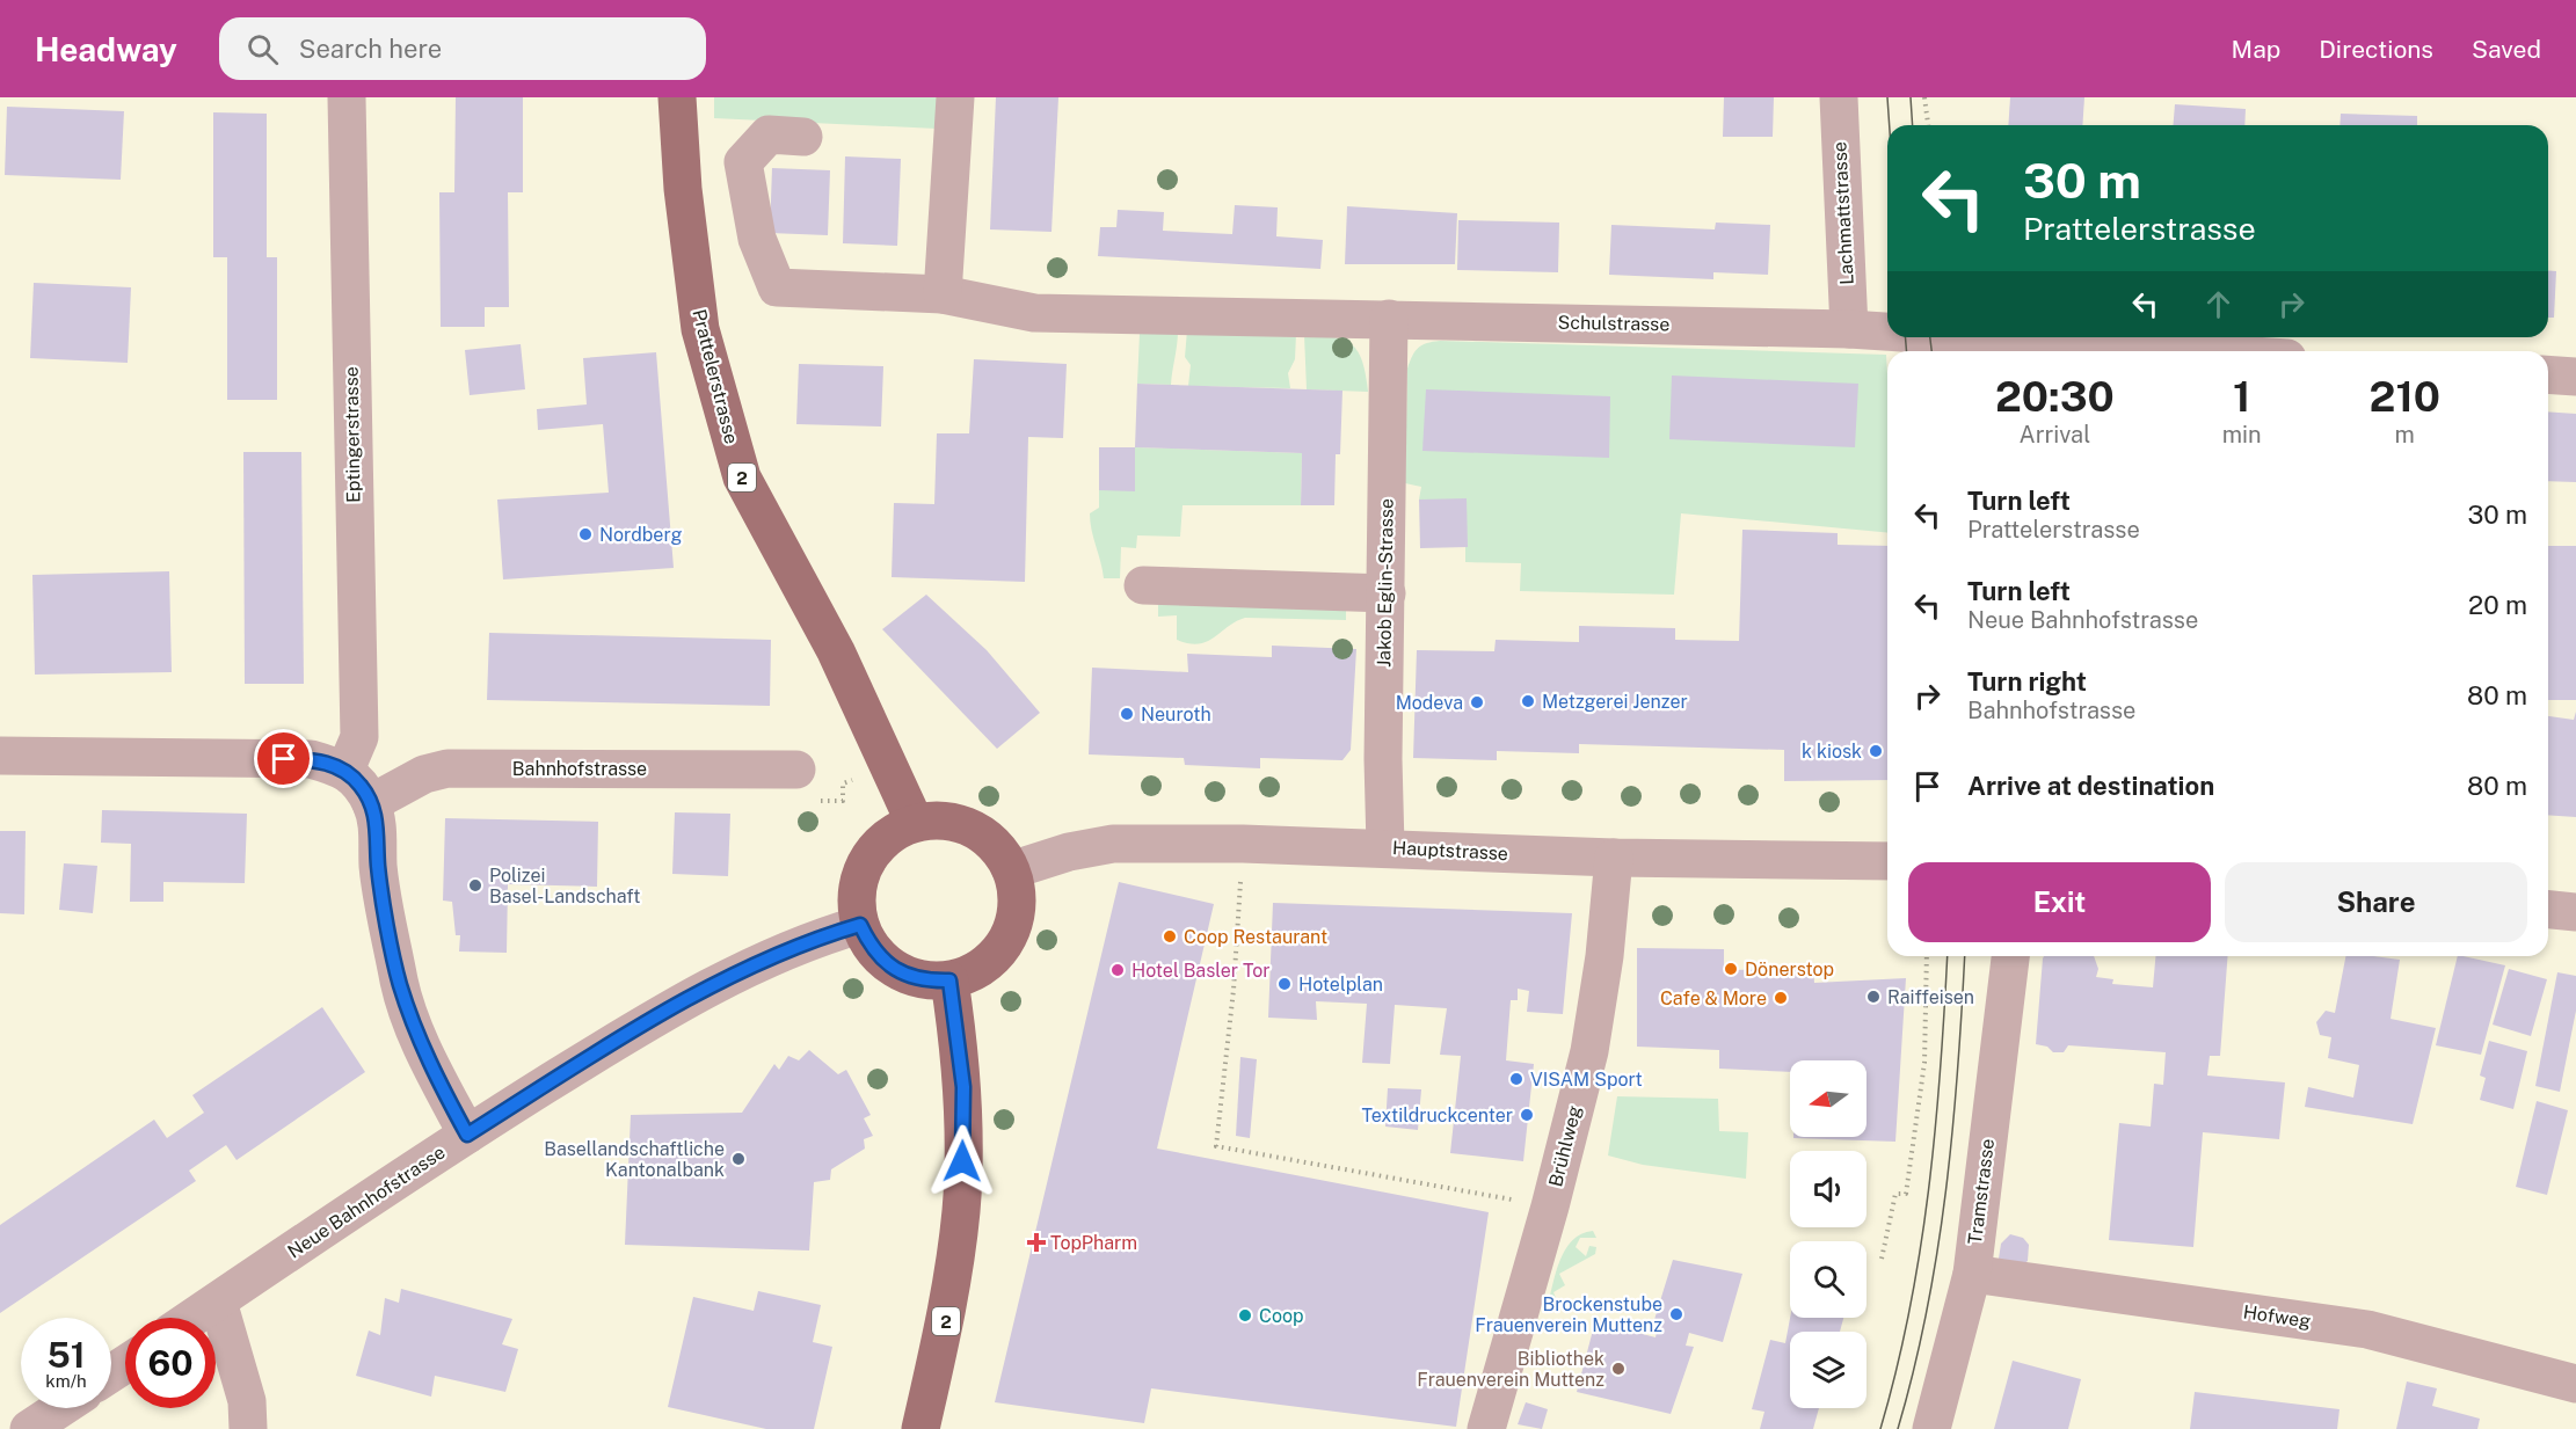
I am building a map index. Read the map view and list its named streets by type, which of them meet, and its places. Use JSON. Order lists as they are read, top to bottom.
{
  "streets": {
    "main road": ["Prattelerstrasse", "2"],
    "street": [
      "Lachmattstrasse",
      "Schulstrasse",
      "Eptingerstrasse",
      "Jakob Eglin-Strasse",
      "Bahnhofstrasse",
      "Hauptstrasse",
      "Brühlweg",
      "Tramstrasse",
      "Neue Bahnhofstrasse",
      "Hofweg"
    ]
  },
  "crossings": [
    ["Lachmattstrasse", "Schulstrasse"],
    ["Schulstrasse", "Jakob Eglin-Strasse"],
    ["Prattelerstrasse", "2"],
    ["Prattelerstrasse", "Hauptstrasse"],
    ["Prattelerstrasse", "Neue Bahnhofstrasse"],
    ["2", "Hauptstrasse"],
    ["2", "Neue Bahnhofstrasse"],
    ["Jakob Eglin-Strasse", "Hauptstrasse"],
    ["Hauptstrasse", "Brühlweg"],
    ["Hauptstrasse", "Neue Bahnhofstrasse"],
    ["Tramstrasse", "Hofweg"]
  ],
  "places": {
    "other": [
      "Nordberg",
      "Metzgerei Jenzer",
      "Modeva",
      "Neuroth",
      "k kiosk",
      "Polizei Basel-Landschaft",
      "Coop Restaurant",
      "Dönerstop",
      "Hotel Basler Tor",
      "Hotelplan",
      "Raiffeisen",
      "Cafe & More",
      "VISAM Sport",
      "Textildruckcenter",
      "Basellandschaftliche Kantonalbank",
      "Brockenstube Frauenverein Muttenz",
      "Coop",
      "Bibliothek Frauenverein Muttenz"
    ],
    "health": ["TopPharm"]
  },
  "north": "left",
  "page": {
    "header": "Headway",
    "search": "Search here",
    "nav": ["Map", "Directions", "Saved"],
    "turn": ["30 m", "Prattelerstrasse"],
    "eta": [
      "20:30",
      "Arrival",
      "1",
      "min",
      "210",
      "m"
    ],
    "list": [
      {
        "name": "Turn left",
        "note": "Prattelerstrasse",
        "value": "30 m"
      },
      {
        "name": "Turn left",
        "note": "Neue Bahnhofstrasse",
        "value": "20 m"
      },
      {
        "name": "Turn right",
        "note": "Bahnhofstrasse",
        "value": "80 m"
      },
      {
        "name": "Arrive at destination",
        "value": "80 m"
      }
    ],
    "buttons": ["Exit", "Share"],
    "speed": "51 km/h",
    "limit": "60"
  }
}
